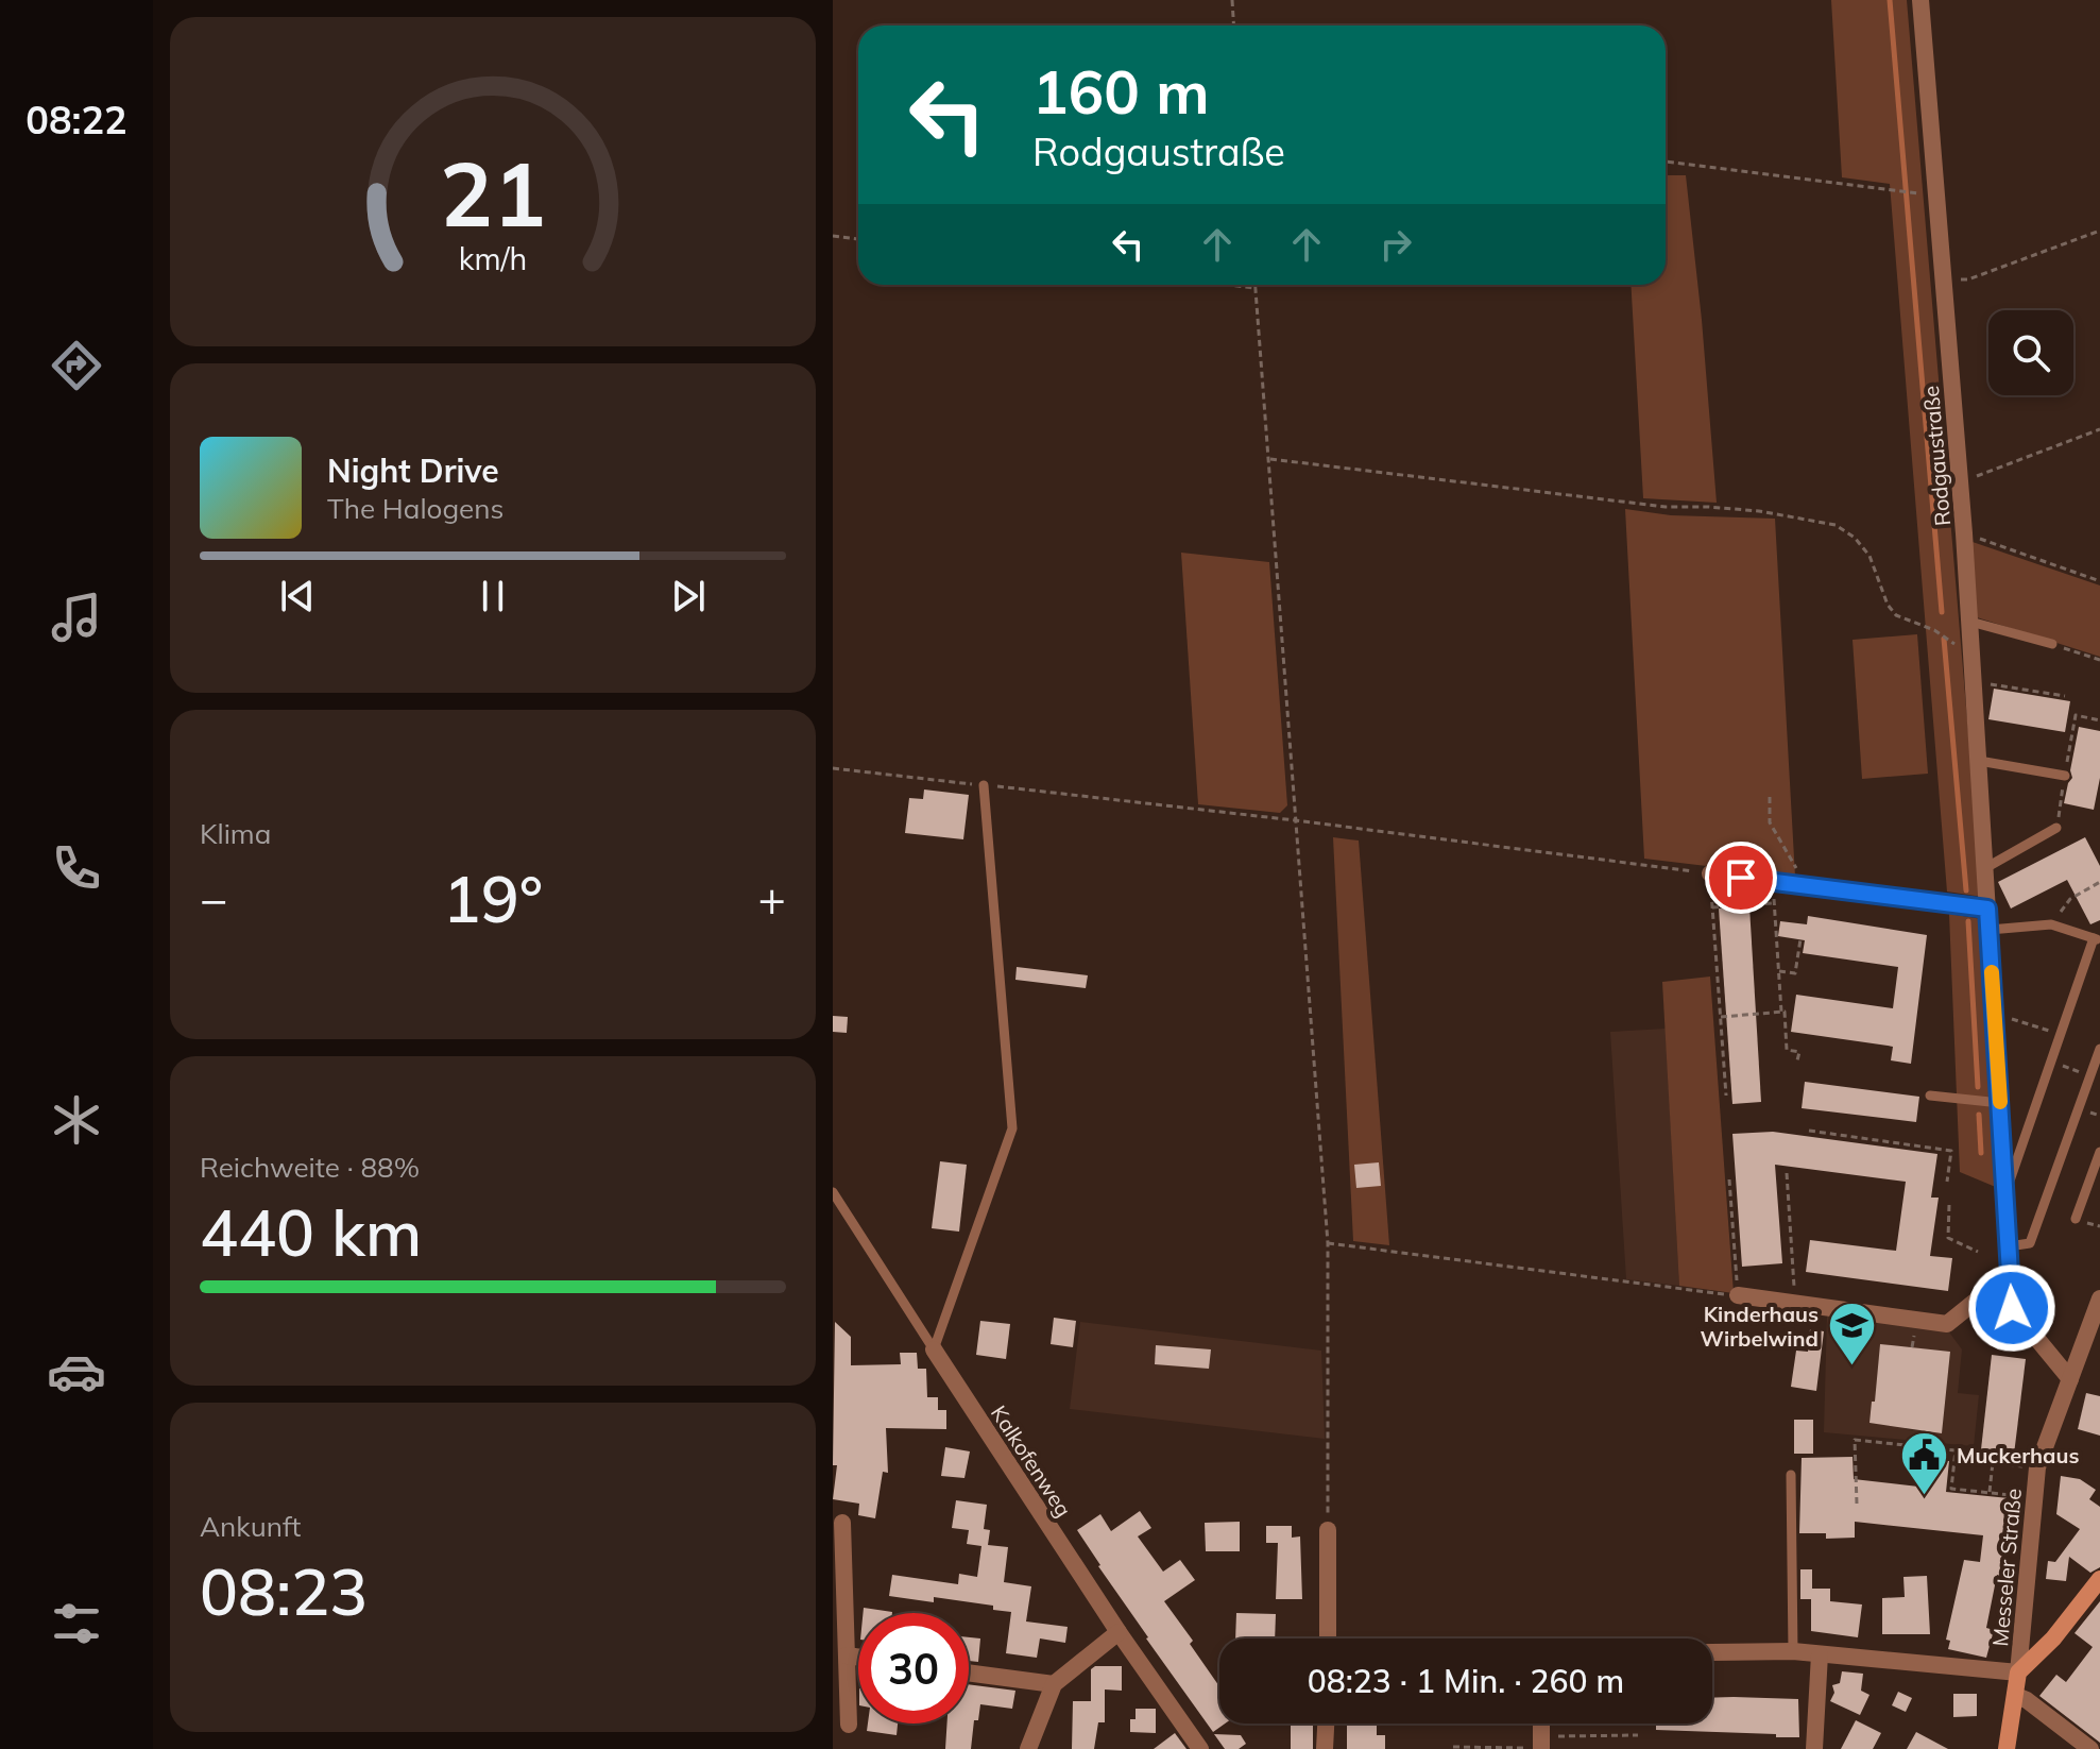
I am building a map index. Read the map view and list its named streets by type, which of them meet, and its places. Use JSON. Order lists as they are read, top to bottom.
{
  "streets": {
    "street": ["Rodgaustraße", "Kalkofenweg", "Messeler Straße"]
  },
  "places": {
    "school or university": ["Kinderhaus Wirbelwind"],
    "public building": ["Muckerhaus"]
  },
  "page": {
    "tabs": "08:22",
    "turn": ["160 m", "Rodgaustraße"],
    "song": ["Night Drive", "The Halogens"],
    "tile": [
      "Klima",
      ["Reichweite · 88%", "440 km"],
      ["Ankunft", "08:23"]
    ],
    "heat": ["−", "19°", "+"],
    "limit": "30",
    "trip": "08:23 · 1 Min. · 260 m",
    "gauge": ["21", "km/h"]
  }
}
